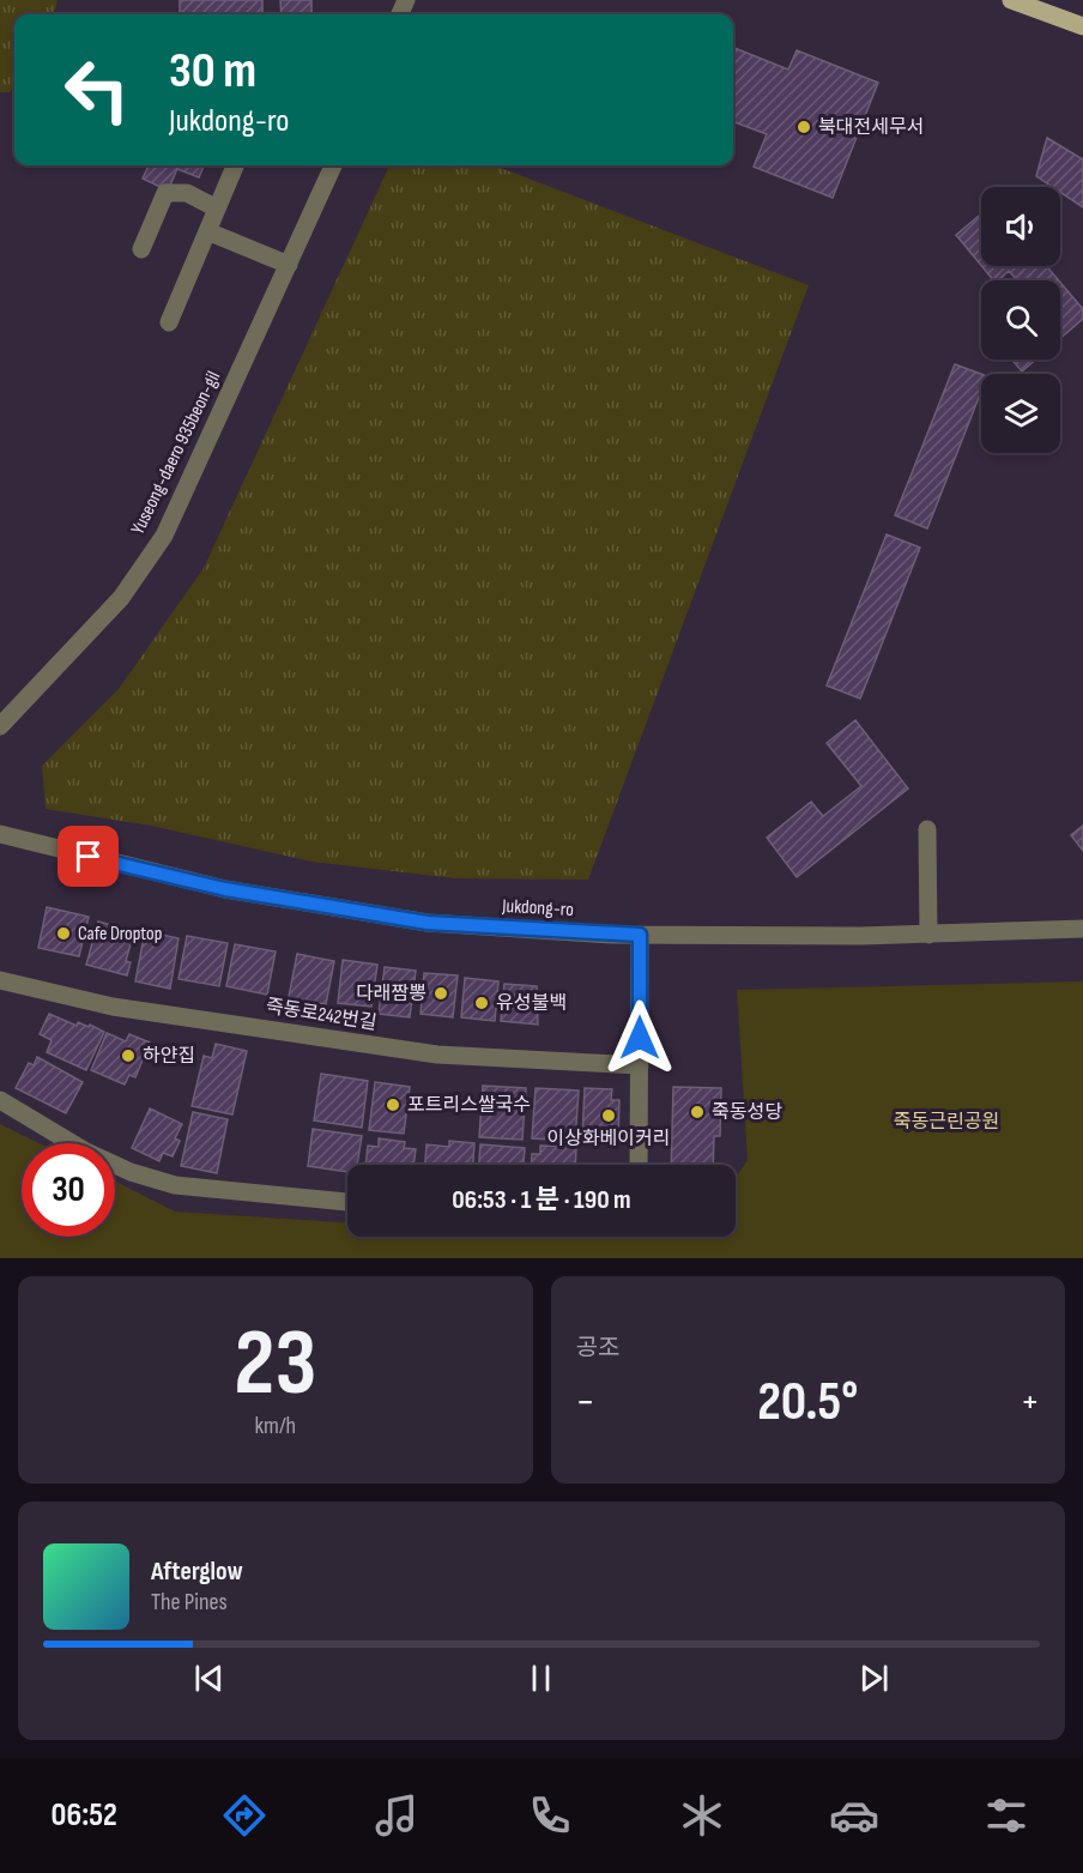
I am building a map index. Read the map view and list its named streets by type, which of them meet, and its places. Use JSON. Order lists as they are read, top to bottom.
{
  "streets": {
    "street": ["Yuseong-daero 935beon-gil", "Jukdong-ro", "죽동로242번길"]
  },
  "parks": ["죽동근린공원"],
  "places": [
    "북대전세무서",
    "Cafe Droptop",
    "다래짬뽕",
    "유성불백",
    "하얀집",
    "포트리스쌀국수",
    "죽동성당",
    "이상화베이커리"
  ],
  "page": {
    "turn": ["30 m", "Jukdong-ro"],
    "limit": "30",
    "trip": "06:53 · 1 분 · 190 m",
    "tile": [
      ["23", "km/h"],
      "공조"
    ],
    "heat": ["−", "20.5°", "+"],
    "song": ["Afterglow", "The Pines"],
    "tabs": "06:52"
  }
}
